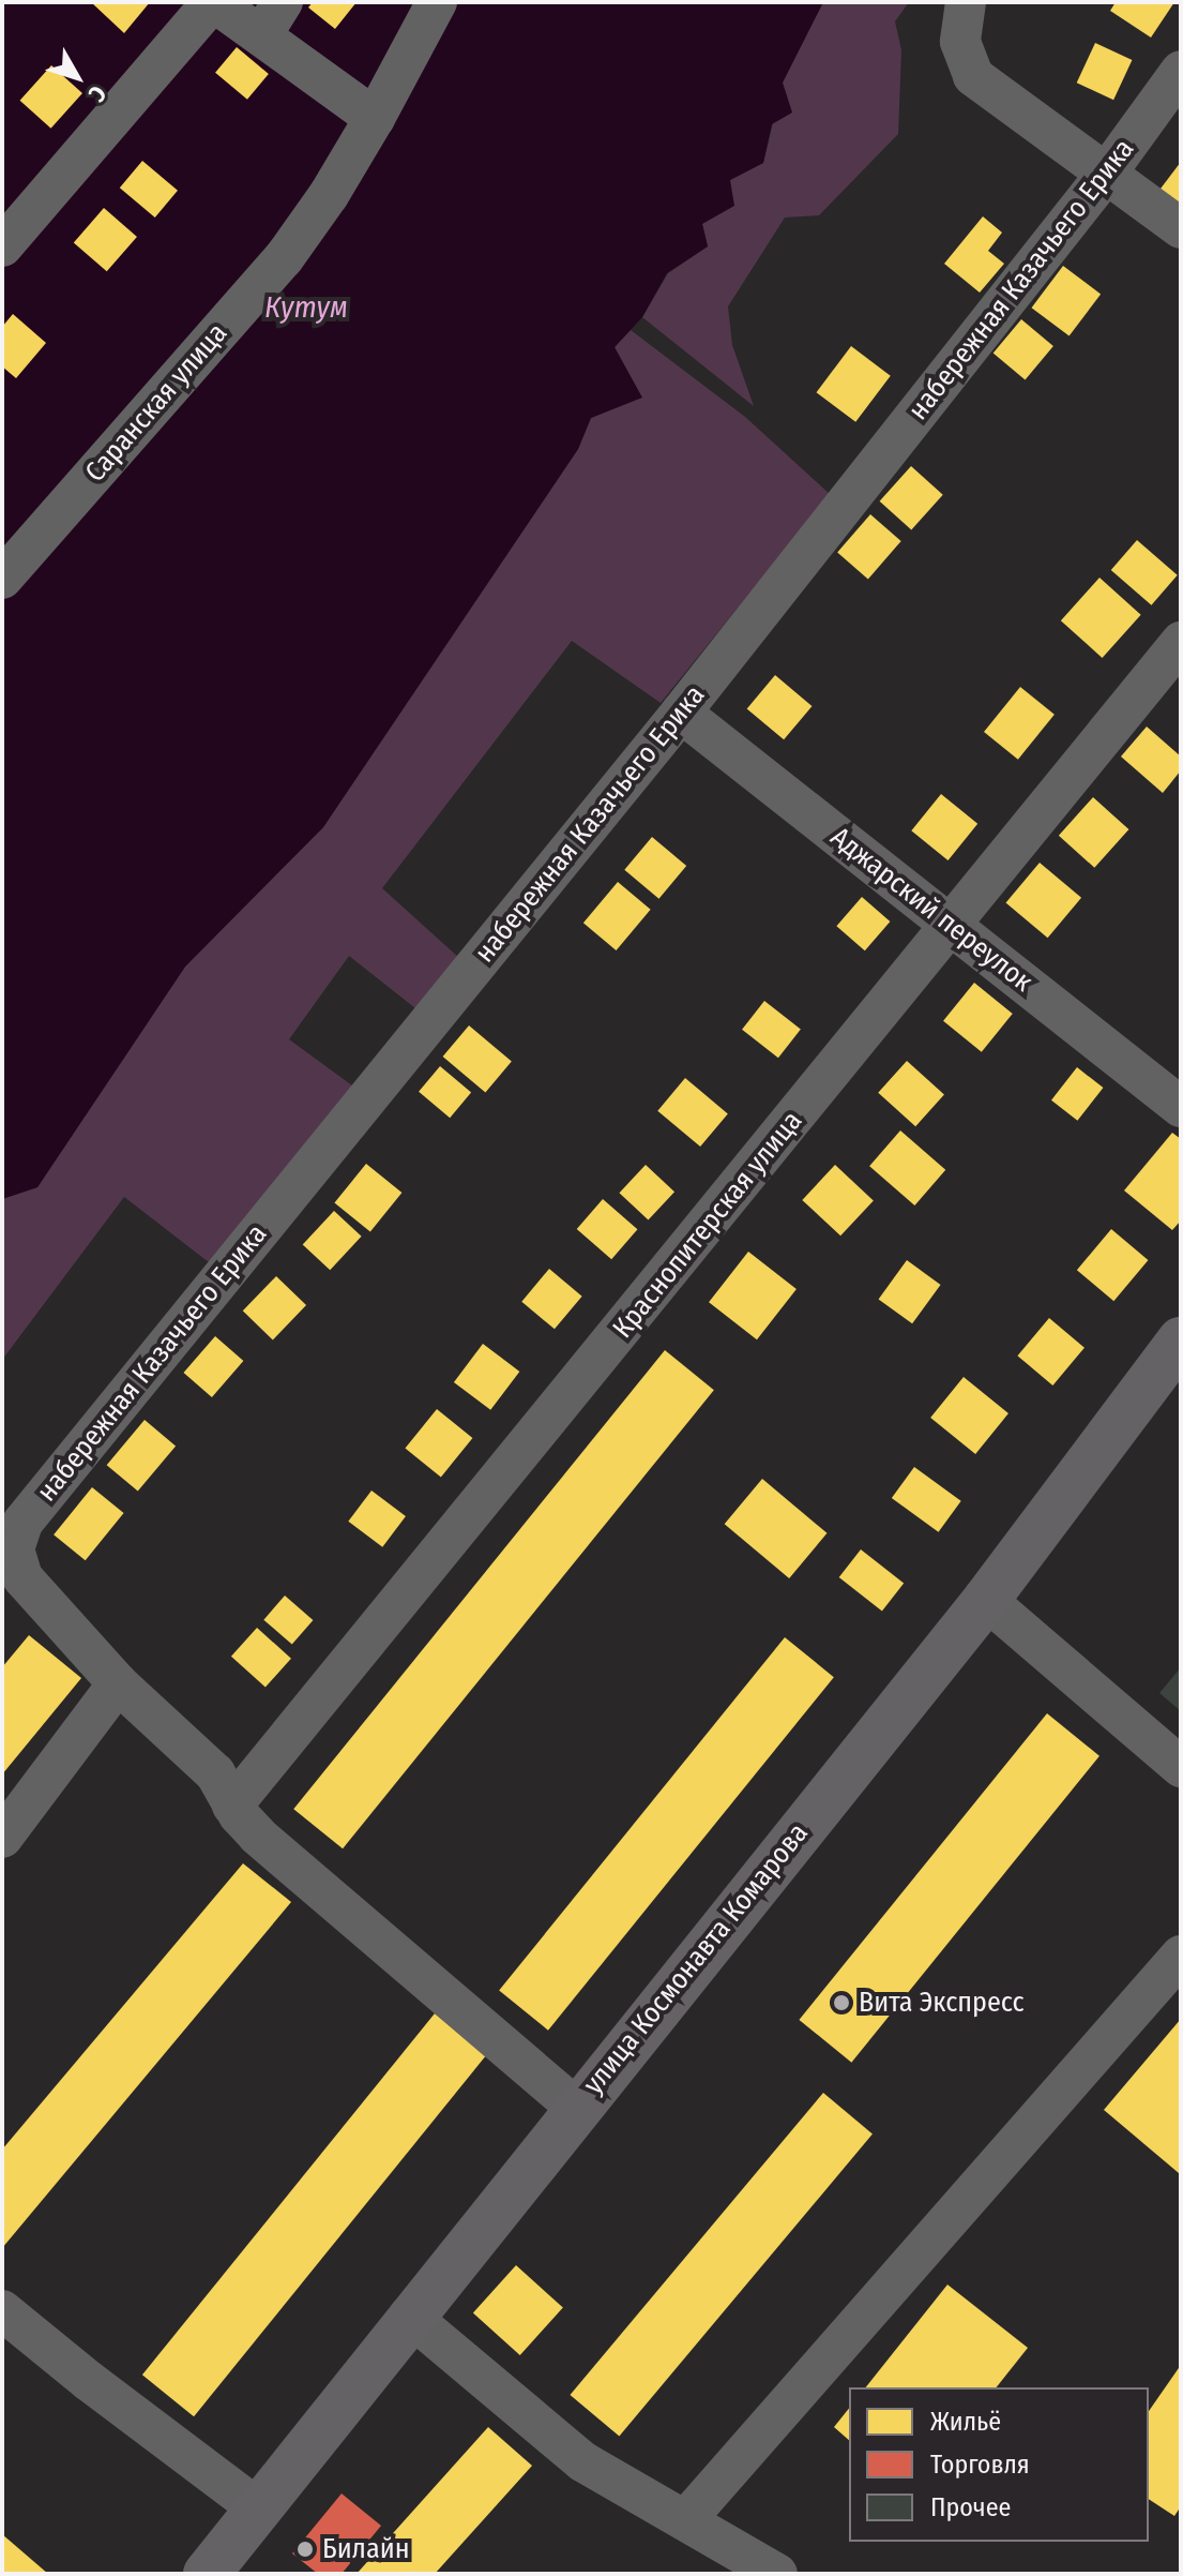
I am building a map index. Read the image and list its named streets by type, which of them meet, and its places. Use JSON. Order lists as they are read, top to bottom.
{
  "streets": {
    "main road": ["улица Космонавта Комарова"],
    "street": [
      "набережная Казачьего Ерика",
      "Саранская улица",
      "Аджарский переулок",
      "Краснопитерская улица"
    ]
  },
  "crossings": [
    ["набережная Казачьего Ерика", "Аджарский переулок"],
    ["Аджарский переулок", "Краснопитерская улица"]
  ],
  "water": ["Кутум"],
  "places": ["Вита Экспресс", "Билайн"],
  "legend": ["Жильё", "Торговля", "Прочее"],
  "north": "bottom right"
}
